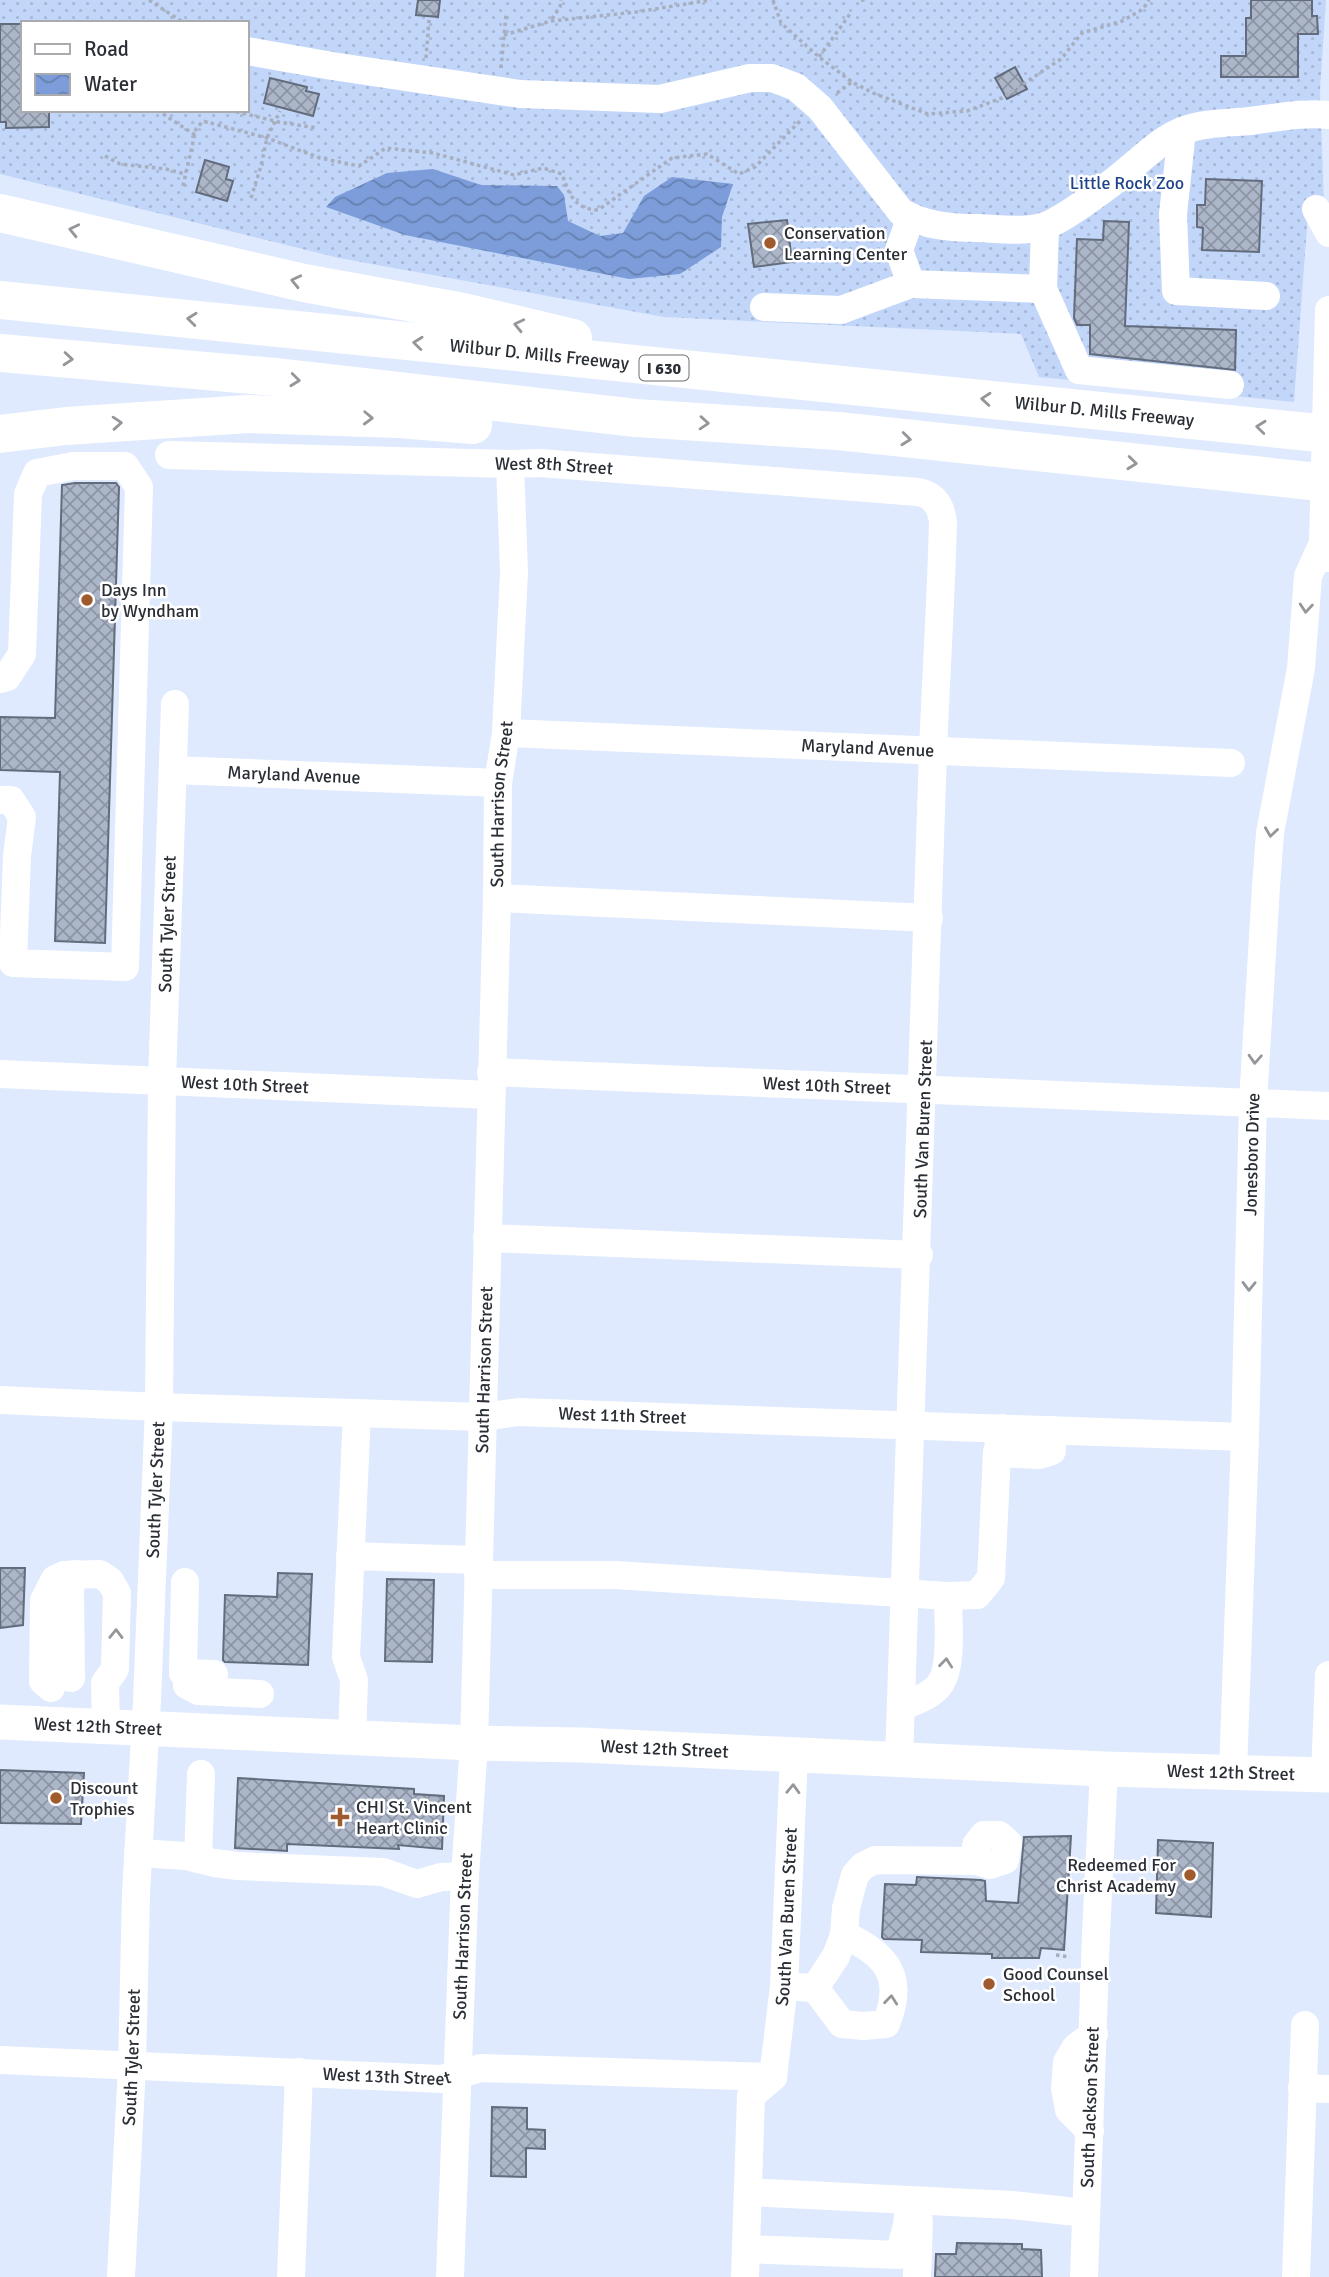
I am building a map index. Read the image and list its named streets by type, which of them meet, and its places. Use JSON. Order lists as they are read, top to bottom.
{
  "streets": {
    "highway": ["Wilbur D. Mills Freeway", "I 630"],
    "main road": ["West 12th Street"],
    "street": [
      "West 8th Street",
      "Maryland Avenue",
      "South Harrison Street",
      "South Tyler Street",
      "West 10th Street",
      "South Van Buren Street",
      "Jonesboro Drive",
      "West 11th Street",
      "West 13th Street",
      "South Jackson Street"
    ]
  },
  "crossings": [
    ["West 8th Street", "South Harrison Street"],
    ["West 8th Street", "South Van Buren Street"],
    ["Maryland Avenue", "South Harrison Street"],
    ["Maryland Avenue", "South Tyler Street"],
    ["Maryland Avenue", "South Van Buren Street"],
    ["South Harrison Street", "West 10th Street"],
    ["South Harrison Street", "West 11th Street"],
    ["South Harrison Street", "West 12th Street"],
    ["South Harrison Street", "West 13th Street"],
    ["South Tyler Street", "West 10th Street"],
    ["South Tyler Street", "West 11th Street"],
    ["South Tyler Street", "West 12th Street"],
    ["South Tyler Street", "West 13th Street"],
    ["West 10th Street", "South Van Buren Street"],
    ["West 10th Street", "Jonesboro Drive"],
    ["South Van Buren Street", "West 11th Street"],
    ["South Van Buren Street", "West 12th Street"],
    ["South Van Buren Street", "West 13th Street"],
    ["Jonesboro Drive", "West 11th Street"],
    ["Jonesboro Drive", "West 12th Street"],
    ["West 12th Street", "South Jackson Street"]
  ],
  "one_way": ["Jonesboro Drive"],
  "parks": ["Little Rock Zoo"],
  "places": {
    "other": [
      "Conservation Learning Center",
      "Days Inn by Wyndham",
      "Discount Trophies",
      "Redeemed For Christ Academy",
      "Good Counsel School"
    ],
    "health": ["CHI St. Vincent Heart Clinic"]
  },
  "legend": ["Road", "Water"]
}
